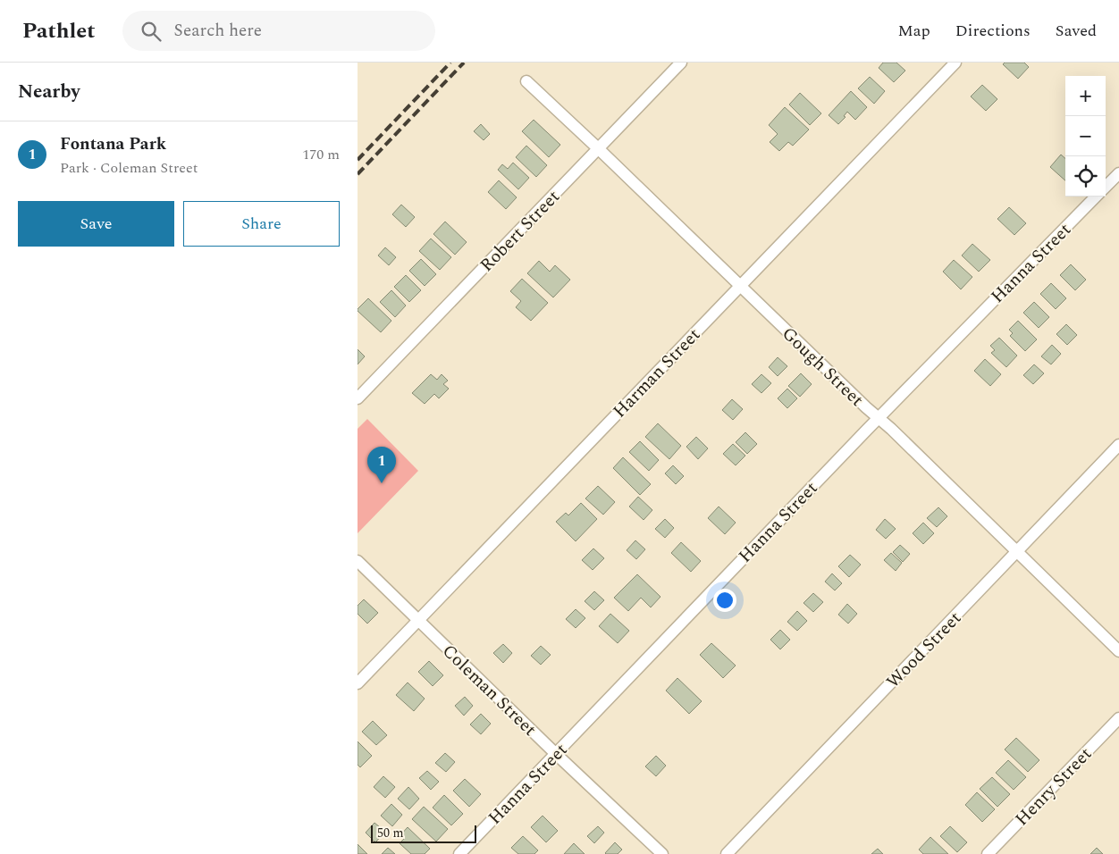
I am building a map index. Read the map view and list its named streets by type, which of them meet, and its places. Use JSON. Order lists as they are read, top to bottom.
{
  "streets": {
    "street": [
      "Robert Street",
      "Hanna Street",
      "Gough Street",
      "Harman Street",
      "Wood Street",
      "Coleman Street",
      "Henry Street"
    ]
  },
  "crossings": [
    ["Robert Street", "Gough Street"],
    ["Hanna Street", "Gough Street"],
    ["Hanna Street", "Coleman Street"],
    ["Gough Street", "Harman Street"],
    ["Gough Street", "Wood Street"],
    ["Harman Street", "Coleman Street"]
  ],
  "scale_bar": "50 m",
  "page": {
    "header": "Pathlet",
    "search": "Search here",
    "nav": ["Map", "Directions", "Saved"],
    "heading": "Nearby",
    "map_buttons": ["+", "−"],
    "list": [
      {
        "mark": "1",
        "name": "Fontana Park",
        "note": "Park · Coleman Street",
        "value": "170 m"
      }
    ],
    "buttons": ["Save", "Share"],
    "pins": "1",
    "scale": "50 m"
  }
}
